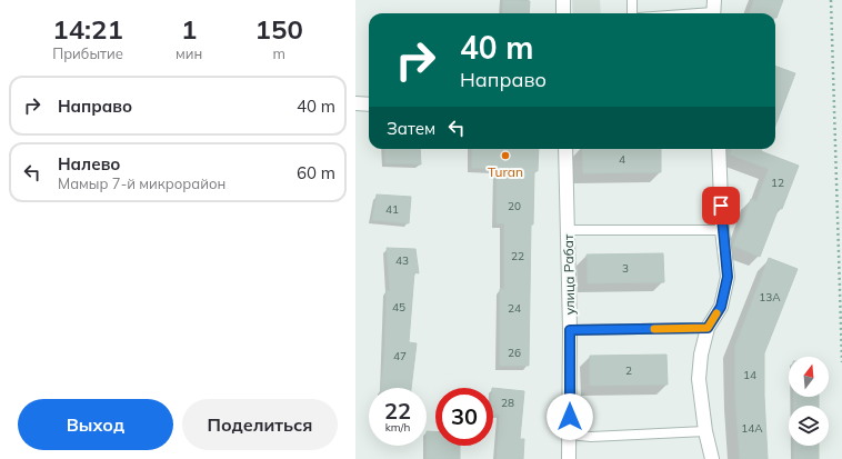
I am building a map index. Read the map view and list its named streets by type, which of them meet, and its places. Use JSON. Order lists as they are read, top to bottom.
{
  "streets": {
    "street": ["улица Рабат"]
  },
  "places": ["Turan"],
  "house_numbers": [
    "4",
    "12",
    "20",
    "41",
    "22",
    "43",
    "3",
    "13А",
    "45",
    "24",
    "26",
    "47",
    "2",
    "14",
    "28",
    "14А"
  ],
  "north": "top",
  "page": {
    "eta": [
      "14:21",
      "Прибытие",
      "1",
      "мин",
      "150",
      "m"
    ],
    "turn": ["40 m", "Направо"],
    "list": [
      {
        "name": "Направо",
        "value": "40 m"
      },
      {
        "name": "Налево",
        "note": "Мамыр 7-й микрорайон",
        "value": "60 m"
      }
    ],
    "then": "Затем",
    "speed": "22 km/h",
    "limit": "30",
    "buttons": ["Выход", "Поделиться"]
  }
}
